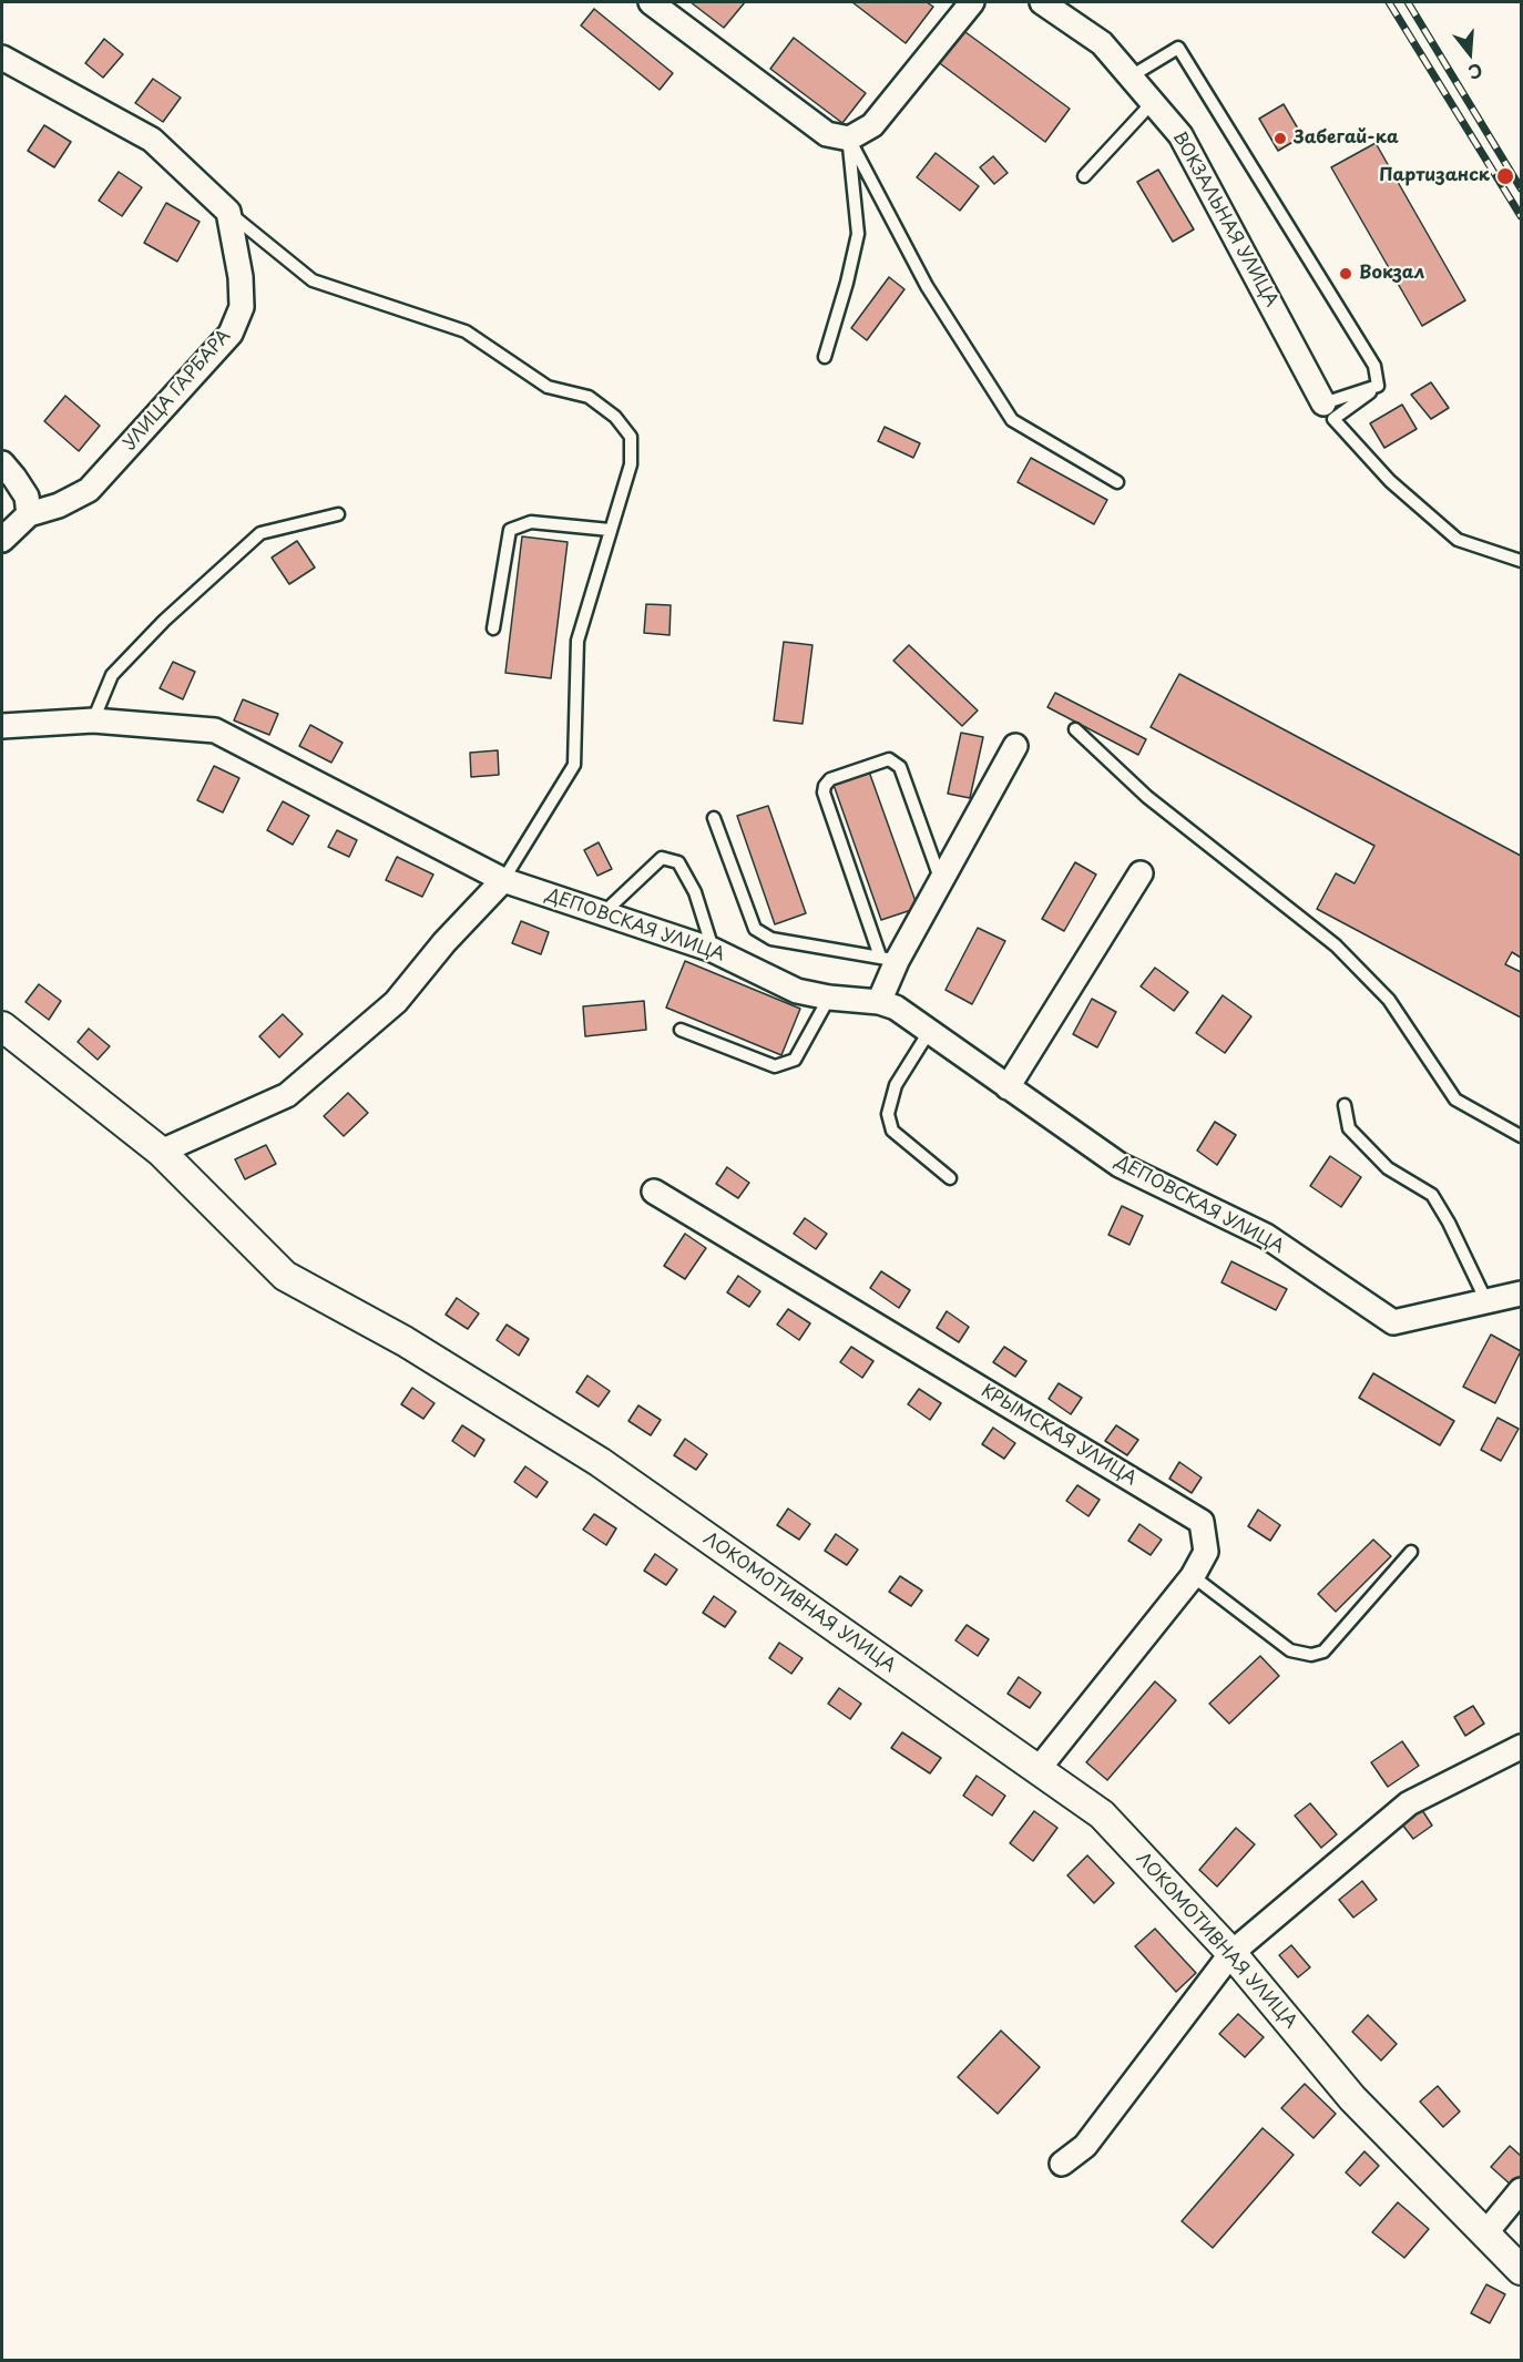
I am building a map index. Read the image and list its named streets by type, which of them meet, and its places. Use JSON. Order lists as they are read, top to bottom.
{
  "streets": {
    "street": [
      "ВОКЗАЛЬНАЯ УЛИЦА",
      "УЛИЦА ГАРБАРА",
      "ДЕПОВСКАЯ УЛИЦА",
      "КРЫМСКАЯ УЛИЦА",
      "ЛОКОМОТИВНАЯ УЛИЦА"
    ]
  },
  "crossings": [
    ["КРЫМСКАЯ УЛИЦА", "ЛОКОМОТИВНАЯ УЛИЦА"]
  ],
  "places": ["Забегай-ка", "Партизанск", "Вокзал"],
  "north": "bottom"
}
